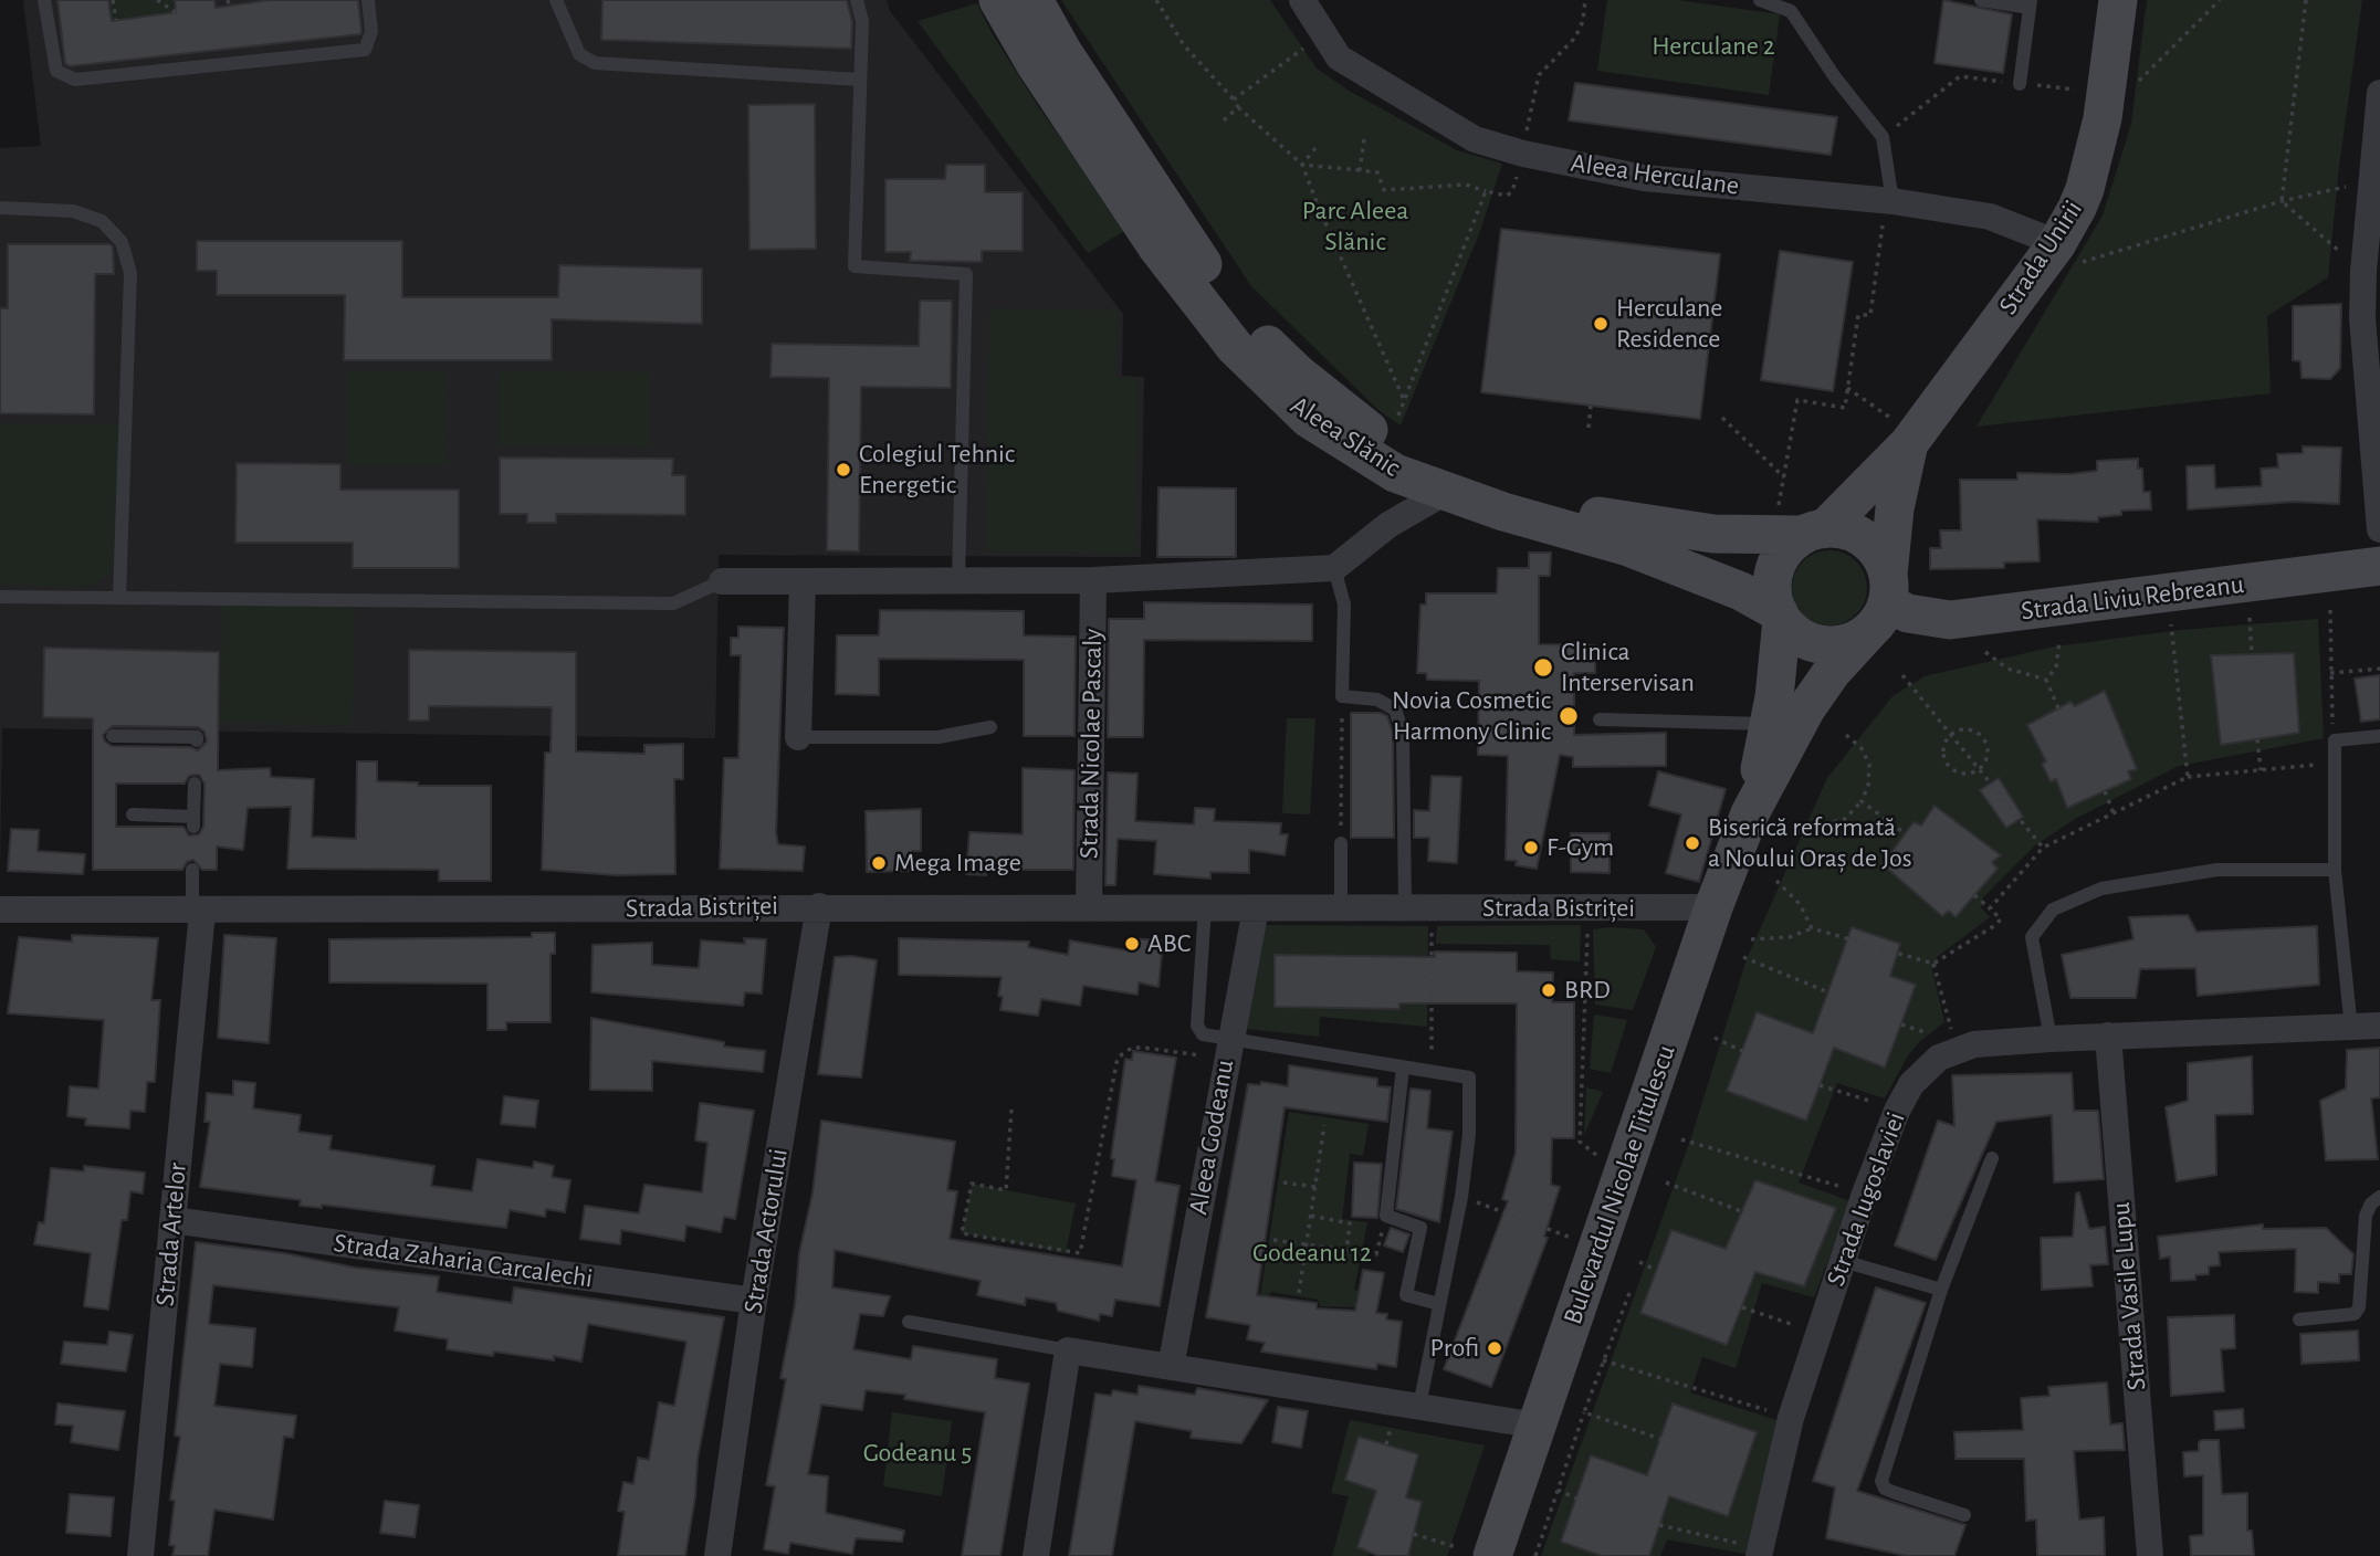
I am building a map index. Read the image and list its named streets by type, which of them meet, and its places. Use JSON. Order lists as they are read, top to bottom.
{
  "streets": {
    "main road": [
      "Strada Unirii",
      "Aleea Slănic",
      "Strada Liviu Rebreanu",
      "Bulevardul Nicolae Titulescu"
    ],
    "street": [
      "Aleea Herculane",
      "Strada Nicolae Pascaly",
      "Strada Bistriței",
      "Aleea Godeanu",
      "Strada Iugoslaviei",
      "Strada Actorului",
      "Strada Artelor",
      "Strada Zaharia Carcalechi",
      "Strada Vasile Lupu"
    ]
  },
  "crossings": [
    ["Aleea Herculane", "Strada Unirii"],
    ["Strada Unirii", "Aleea Slănic"],
    ["Strada Unirii", "Strada Liviu Rebreanu"],
    ["Strada Unirii", "Bulevardul Nicolae Titulescu"],
    ["Aleea Slănic", "Strada Liviu Rebreanu"],
    ["Aleea Slănic", "Bulevardul Nicolae Titulescu"],
    ["Strada Liviu Rebreanu", "Bulevardul Nicolae Titulescu"],
    ["Strada Nicolae Pascaly", "Strada Bistriței"],
    ["Strada Bistriței", "Aleea Godeanu"],
    ["Strada Bistriței", "Bulevardul Nicolae Titulescu"],
    ["Strada Bistriței", "Strada Actorului"],
    ["Strada Bistriței", "Strada Artelor"],
    ["Strada Iugoslaviei", "Strada Vasile Lupu"],
    ["Strada Actorului", "Strada Zaharia Carcalechi"],
    ["Strada Artelor", "Strada Zaharia Carcalechi"]
  ],
  "parks": [
    "Herculane 2",
    "Parc Aleea Slănic",
    "Godeanu 12",
    "Godeanu 5"
  ],
  "places": [
    "Herculane Residence",
    "Colegiul Tehnic Energetic",
    "Clinica Interservisan",
    "Novia Cosmetic Harmony Clinic",
    "Biserică reformată a Noului Oraș de Jos",
    "F-Gym",
    "Mega Image",
    "ABC",
    "BRD",
    "Profi"
  ]
}
